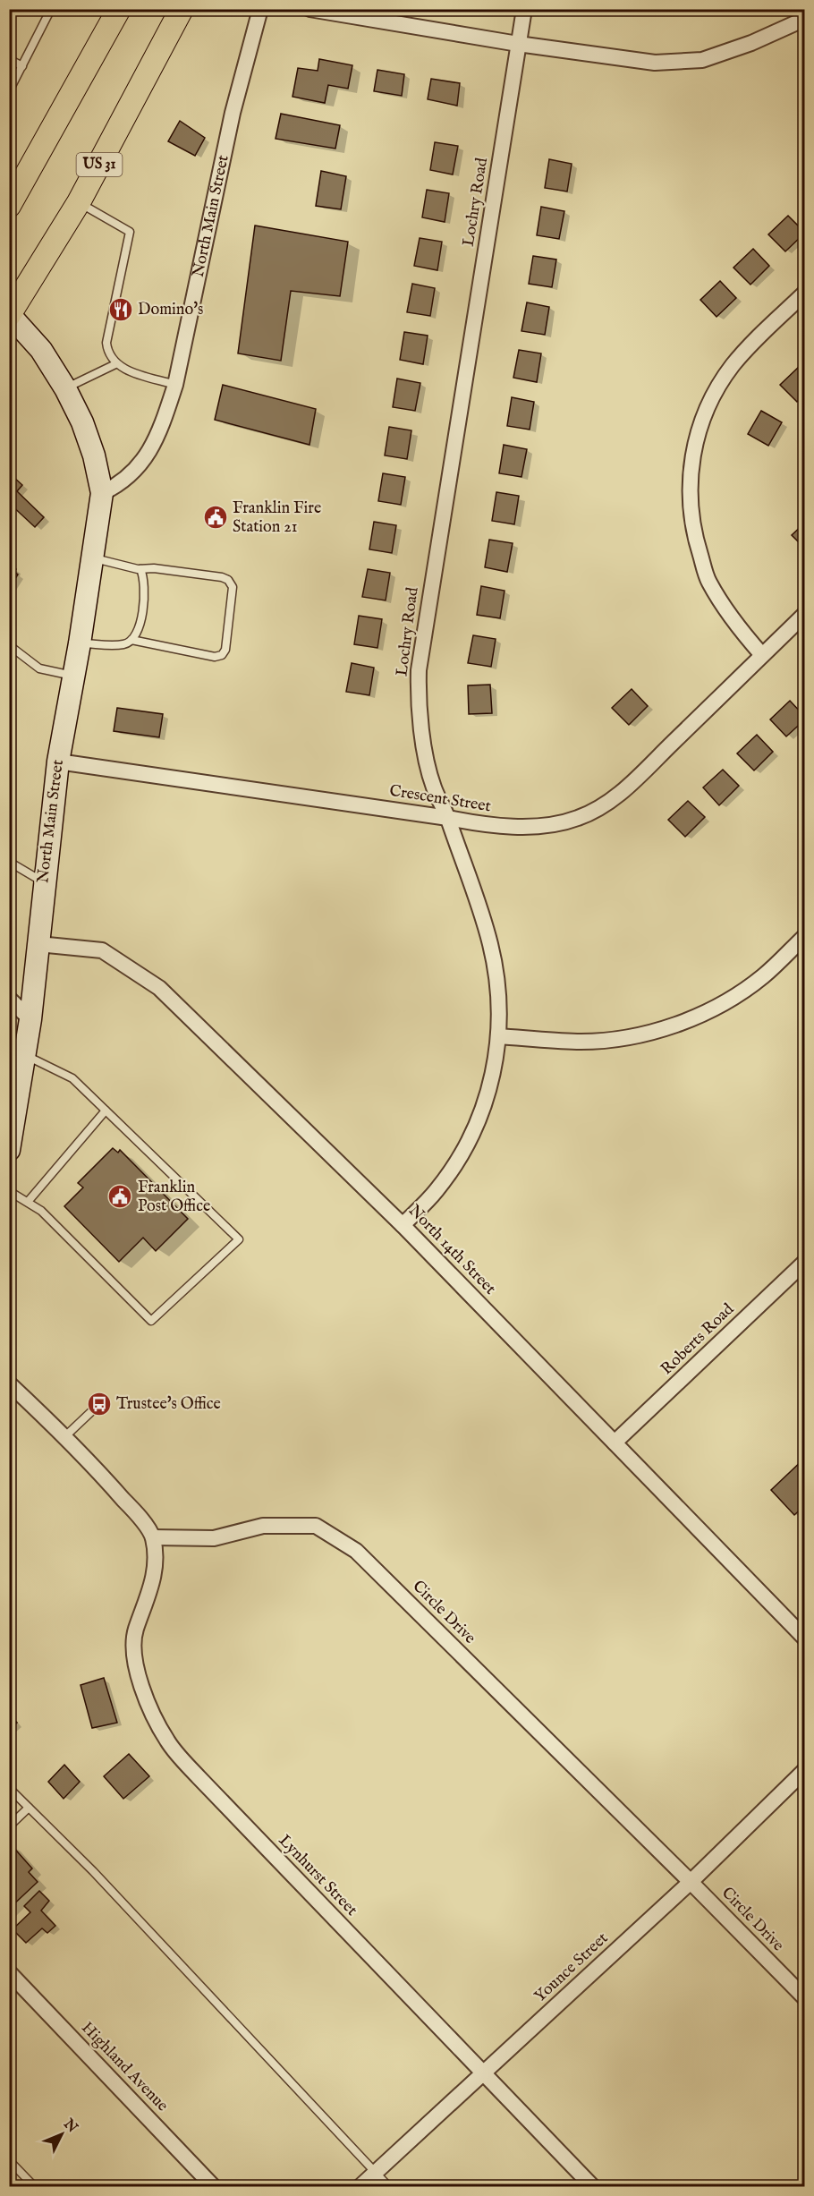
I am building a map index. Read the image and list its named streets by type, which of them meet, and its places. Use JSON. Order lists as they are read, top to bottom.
{
  "streets": {
    "main road": ["US 31"],
    "street": [
      "Lochry Road",
      "North Main Street",
      "Crescent Street",
      "North 14th Street",
      "Roberts Road",
      "Circle Drive",
      "Lynhurst Street",
      "Younce Street",
      "Highland Avenue"
    ]
  },
  "crossings": [
    ["US 31", "North Main Street"],
    ["Lochry Road", "Crescent Street"],
    ["Lochry Road", "North 14th Street"],
    ["North Main Street", "Crescent Street"],
    ["North Main Street", "North 14th Street"],
    ["North 14th Street", "Roberts Road"],
    ["Circle Drive", "Lynhurst Street"],
    ["Circle Drive", "Younce Street"],
    ["Lynhurst Street", "Younce Street"]
  ],
  "places": {
    "restaurant": ["Domino's"],
    "public building": ["Franklin Fire Station 21", "Franklin Post Office"],
    "bus stop": ["Trustee's Office"]
  },
  "north": "top right"
}
